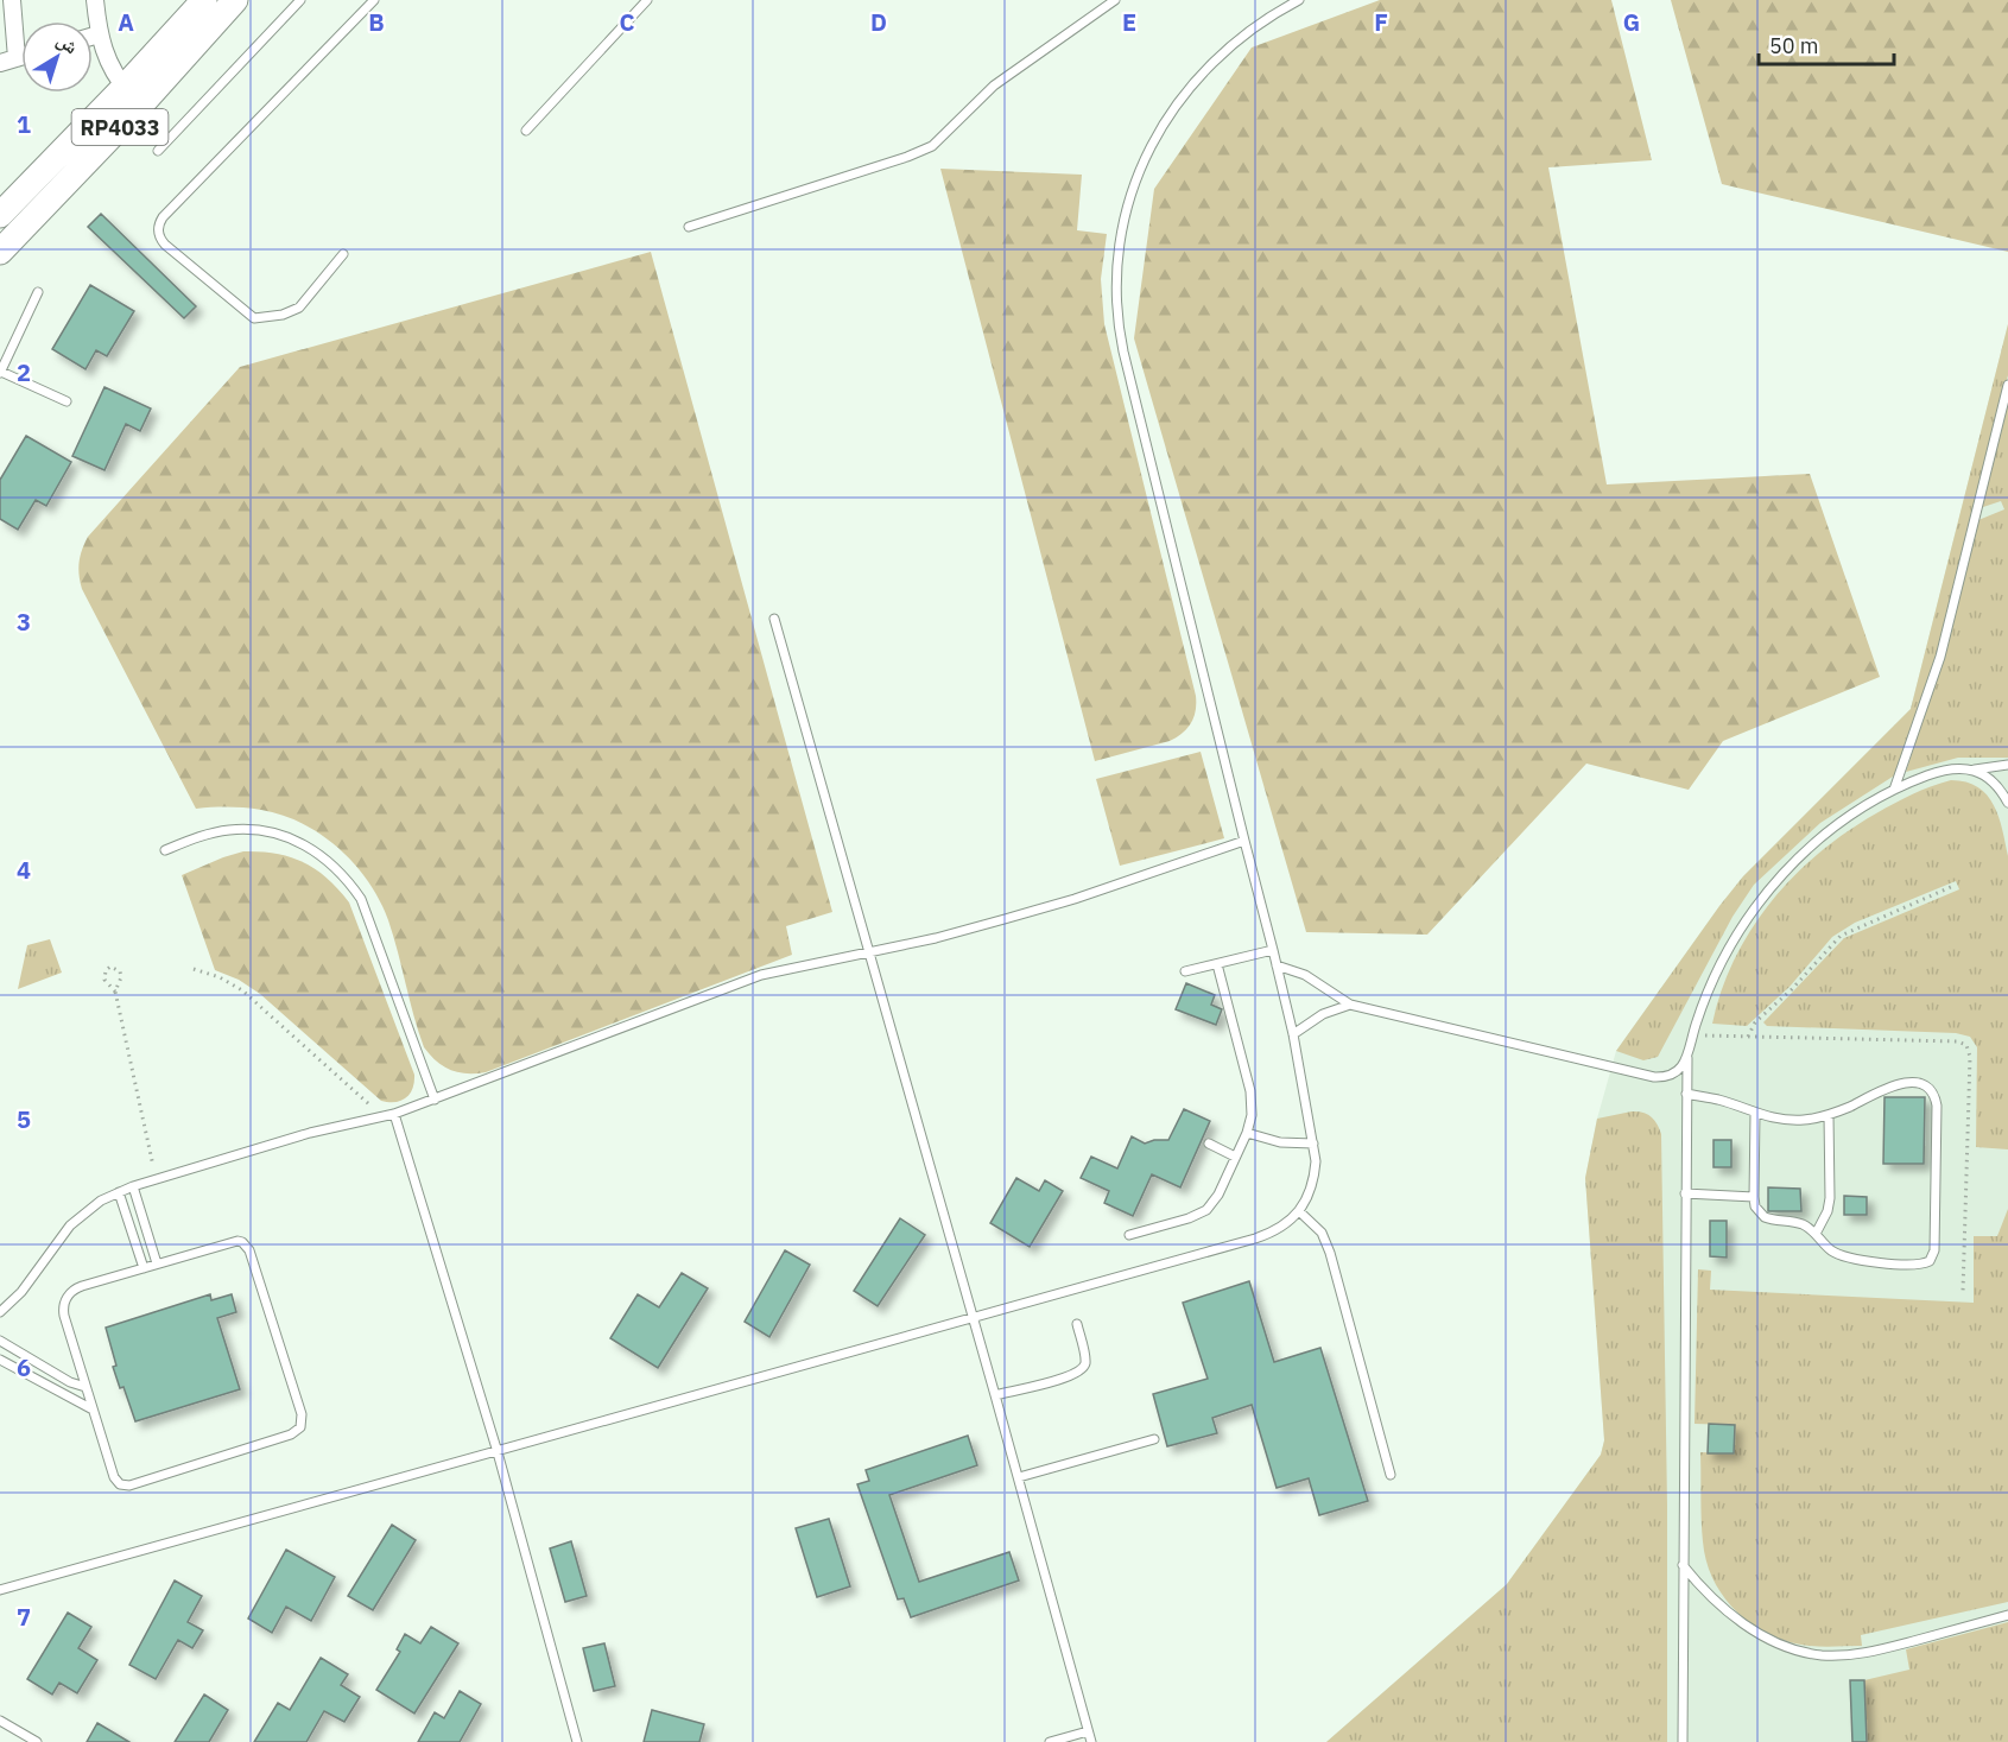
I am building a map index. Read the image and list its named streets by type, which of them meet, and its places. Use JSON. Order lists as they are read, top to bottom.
{
  "streets": {
    "main road": ["RP4033"]
  },
  "scale_bar": "50 m",
  "north": "top right",
  "grid": {
    "columns": [
      "A",
      "B",
      "C",
      "D",
      "E",
      "F",
      "G"
    ],
    "rows": [
      "1",
      "2",
      "3",
      "4",
      "5",
      "6",
      "7"
    ]
  }
}
